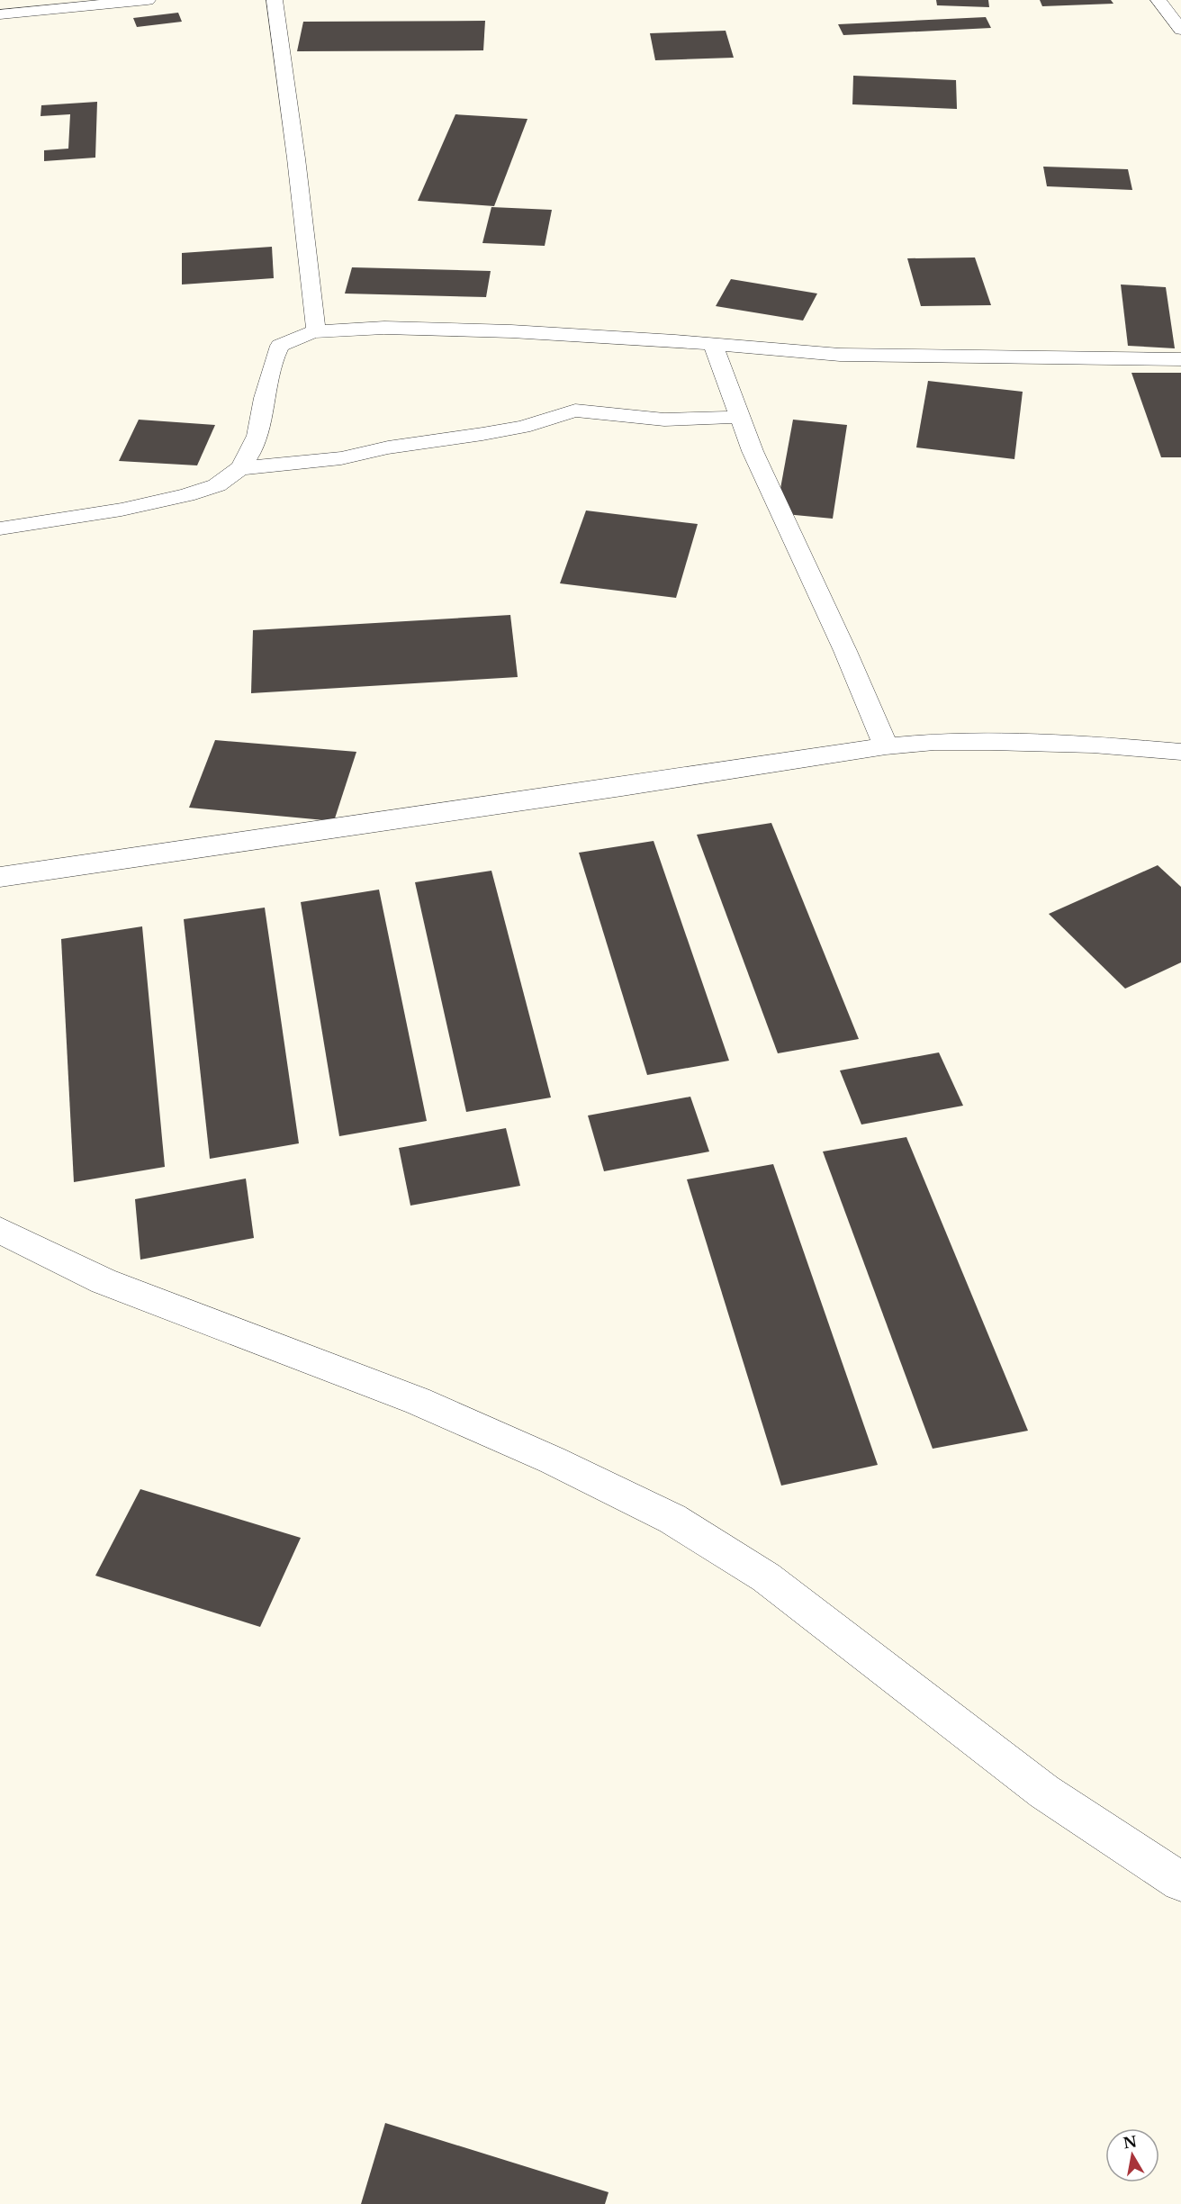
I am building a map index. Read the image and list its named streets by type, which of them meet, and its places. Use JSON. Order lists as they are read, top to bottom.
{
  "north": "top"
}
